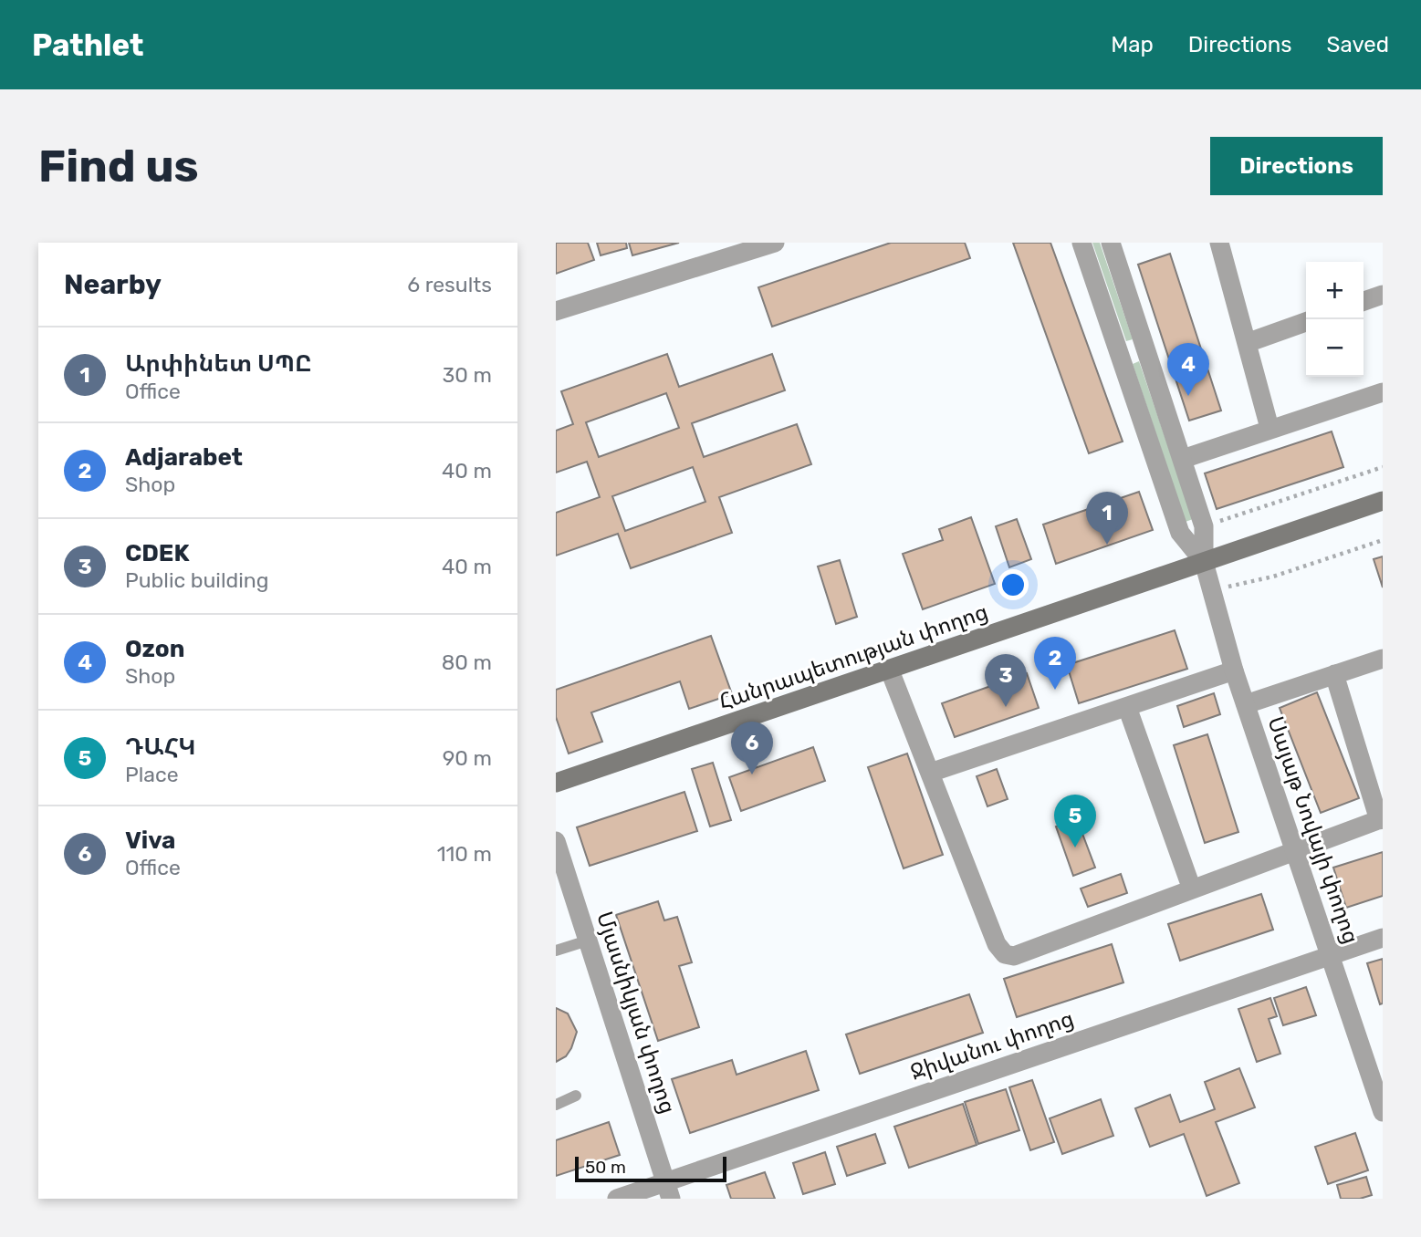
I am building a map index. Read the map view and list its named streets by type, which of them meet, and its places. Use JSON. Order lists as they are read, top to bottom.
{
  "streets": {
    "main road": ["Հանրապետության փողոց"],
    "street": ["Սայաթ Նովայի փողոց", "Մյասնիկյան փողոց", "Ջիվանու փողոց"]
  },
  "crossings": [
    ["Հանրապետության փողոց", "Սայաթ Նովայի փողոց"],
    ["Սայաթ Նովայի փողոց", "Ջիվանու փողոց"],
    ["Մյասնիկյան փողոց", "Ջիվանու փողոց"]
  ],
  "scale_bar": "50 m",
  "page": {
    "header": "Pathlet",
    "nav": ["Map", "Directions", "Saved"],
    "buttons": "Directions",
    "title": "Find us",
    "heading": ["Nearby", "6 results"],
    "map_buttons": ["+", "−"],
    "list": [
      {
        "mark": "1",
        "name": "Արփինետ ՍՊԸ",
        "note": "Office",
        "value": "30 m"
      },
      {
        "mark": "2",
        "name": "Adjarabet",
        "note": "Shop",
        "value": "40 m"
      },
      {
        "mark": "3",
        "name": "CDEK",
        "note": "Public building",
        "value": "40 m"
      },
      {
        "mark": "4",
        "name": "Ozon",
        "note": "Shop",
        "value": "80 m"
      },
      {
        "mark": "5",
        "name": "ԴԱՀԿ",
        "note": "Place",
        "value": "90 m"
      },
      {
        "mark": "6",
        "name": "Viva",
        "note": "Office",
        "value": "110 m"
      }
    ],
    "pins": [
      "4",
      "1",
      "2",
      "3",
      "6",
      "5"
    ],
    "scale": "50 m"
  }
}
